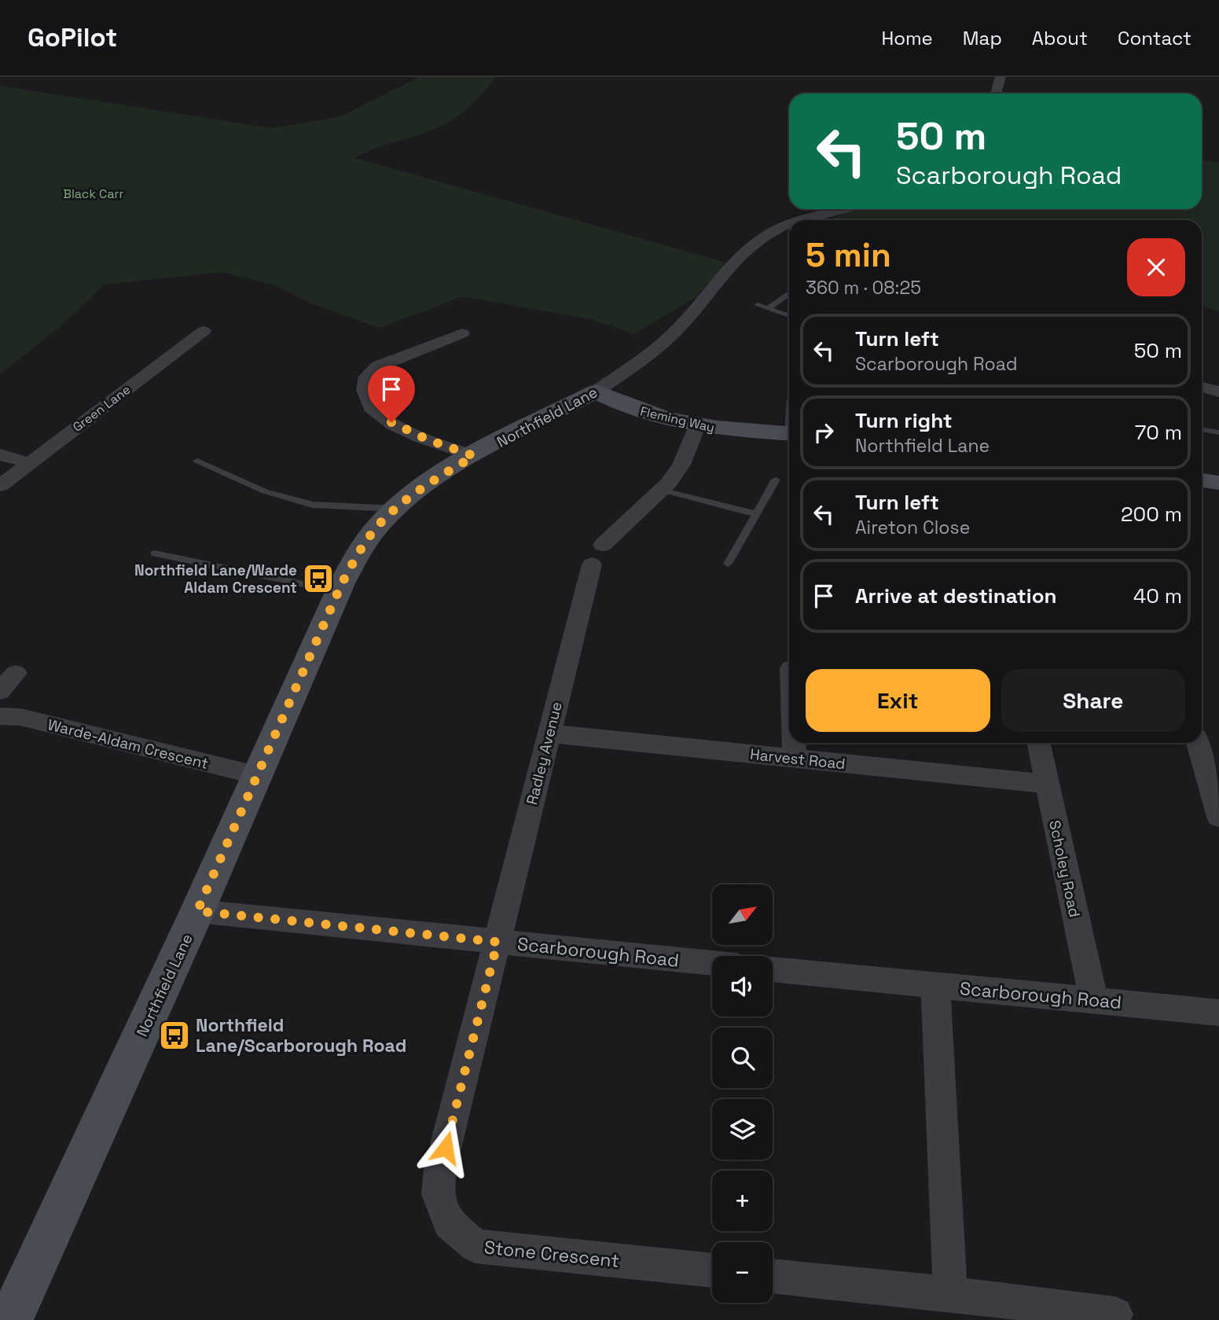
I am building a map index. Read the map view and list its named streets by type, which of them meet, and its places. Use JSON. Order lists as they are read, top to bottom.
{
  "streets": {
    "street": [
      "Green Lane",
      "Northfield Lane",
      "Fleming Way",
      "Warde-Aldam Crescent",
      "Radley Avenue",
      "Harvest Road",
      "Scholey Road",
      "Scarborough Road",
      "Stone Crescent"
    ]
  },
  "crossings": [
    ["Northfield Lane", "Fleming Way"],
    ["Northfield Lane", "Warde-Aldam Crescent"],
    ["Northfield Lane", "Scarborough Road"],
    ["Radley Avenue", "Harvest Road"],
    ["Radley Avenue", "Scarborough Road"],
    ["Radley Avenue", "Stone Crescent"],
    ["Harvest Road", "Scholey Road"],
    ["Scholey Road", "Scarborough Road"],
    ["Scarborough Road", "Stone Crescent"]
  ],
  "parks": ["Black Carr"],
  "places": {
    "bus stop": ["Northfield Lane/Warde Aldam Crescent", "Northfield Lane/Scarborough Road"]
  },
  "north": "top right",
  "page": {
    "header": "GoPilot",
    "nav": [
      "Home",
      "Map",
      "About",
      "Contact"
    ],
    "turn": ["50 m", "Scarborough Road"],
    "heading": ["5 min", "360 m · 08:25"],
    "list": [
      {
        "name": "Turn left",
        "note": "Scarborough Road",
        "value": "50 m"
      },
      {
        "name": "Turn right",
        "note": "Northfield Lane",
        "value": "70 m"
      },
      {
        "name": "Turn left",
        "note": "Aireton Close",
        "value": "200 m"
      },
      {
        "name": "Arrive at destination",
        "value": "40 m"
      }
    ],
    "buttons": ["Exit", "Share"],
    "map_buttons": ["+", "−"]
  }
}
